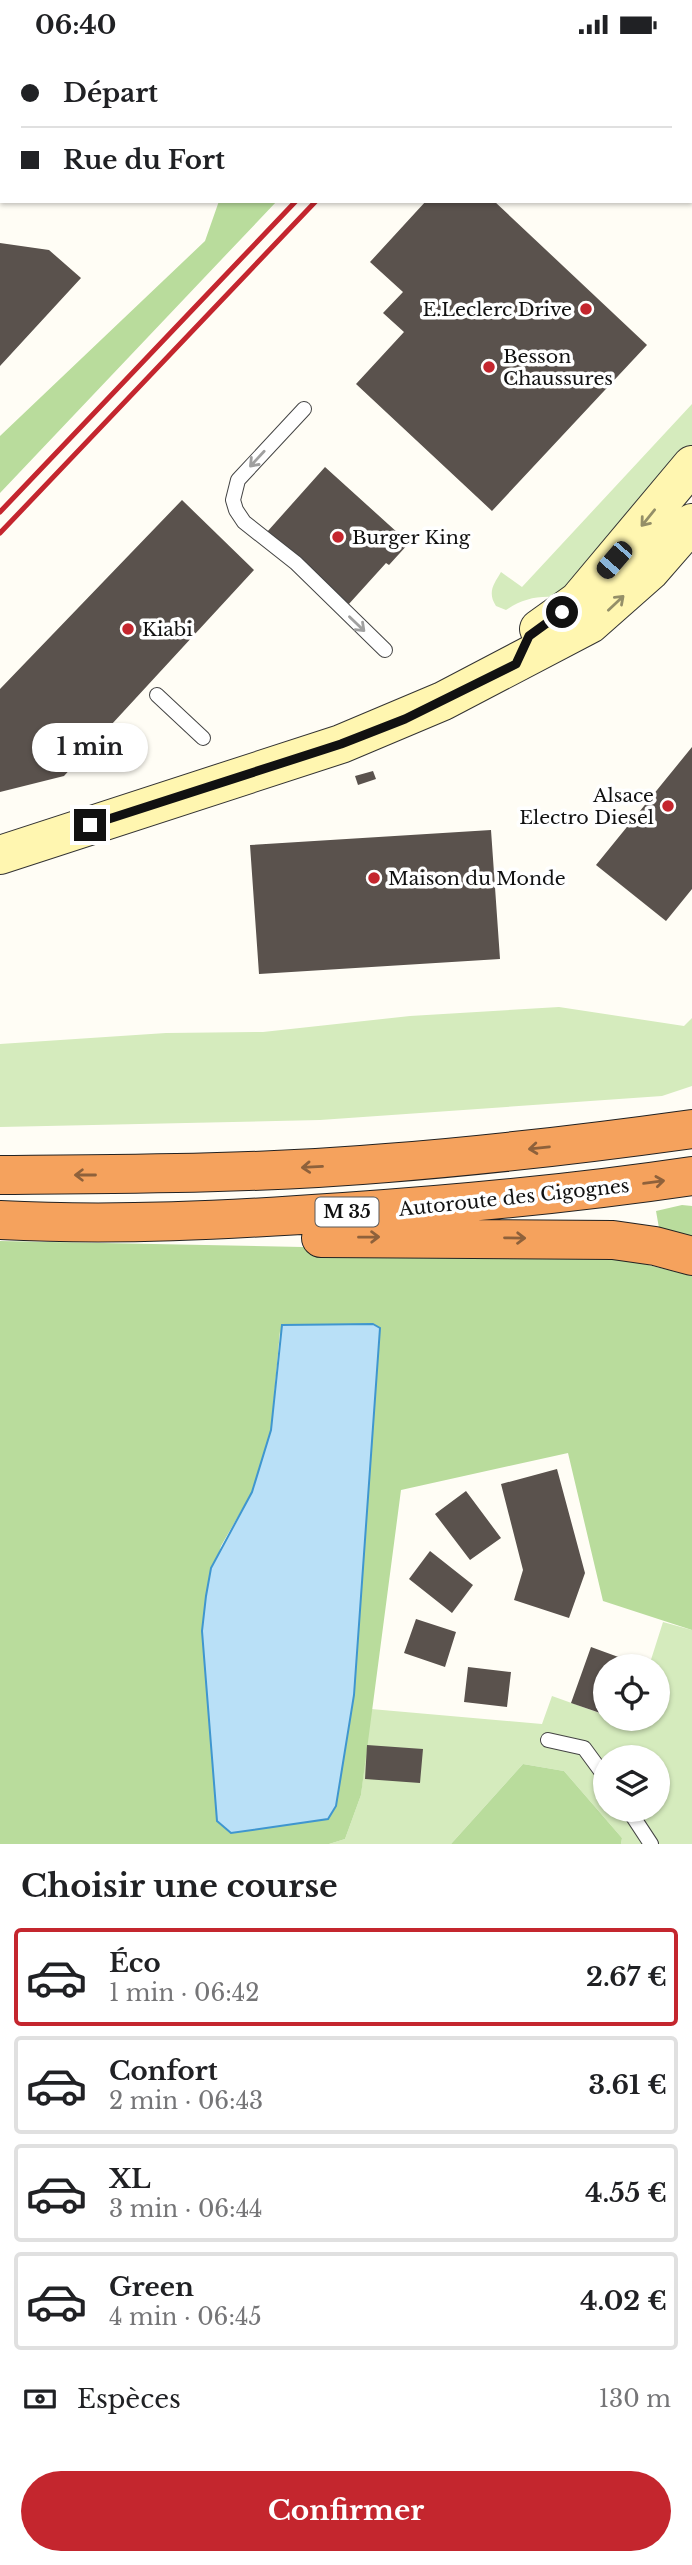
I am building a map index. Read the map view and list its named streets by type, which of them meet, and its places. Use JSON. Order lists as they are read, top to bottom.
{
  "streets": {
    "highway": ["Autoroute des Cigognes", "M 35"]
  },
  "places": [
    "E.Leclerc Drive",
    "Besson Chaussures",
    "Burger King",
    "Kiabi",
    "Alsace Electro Diesel",
    "Maison du Monde"
  ],
  "page": {
    "status": "06:40",
    "banner": ["Départ", "Rue du Fort"],
    "bubble": "1 min",
    "heading": "Choisir une course",
    "list": [
      {
        "name": "Éco",
        "note": "1 min · 06:42",
        "value": "2.67 €"
      },
      {
        "name": "Confort",
        "note": "2 min · 06:43",
        "value": "3.61 €"
      },
      {
        "name": "XL",
        "note": "3 min · 06:44",
        "value": "4.55 €"
      },
      {
        "name": "Green",
        "note": "4 min · 06:45",
        "value": "4.02 €"
      }
    ],
    "pay": ["Espèces", "130 m"],
    "buttons": "Confirmer"
  }
}
